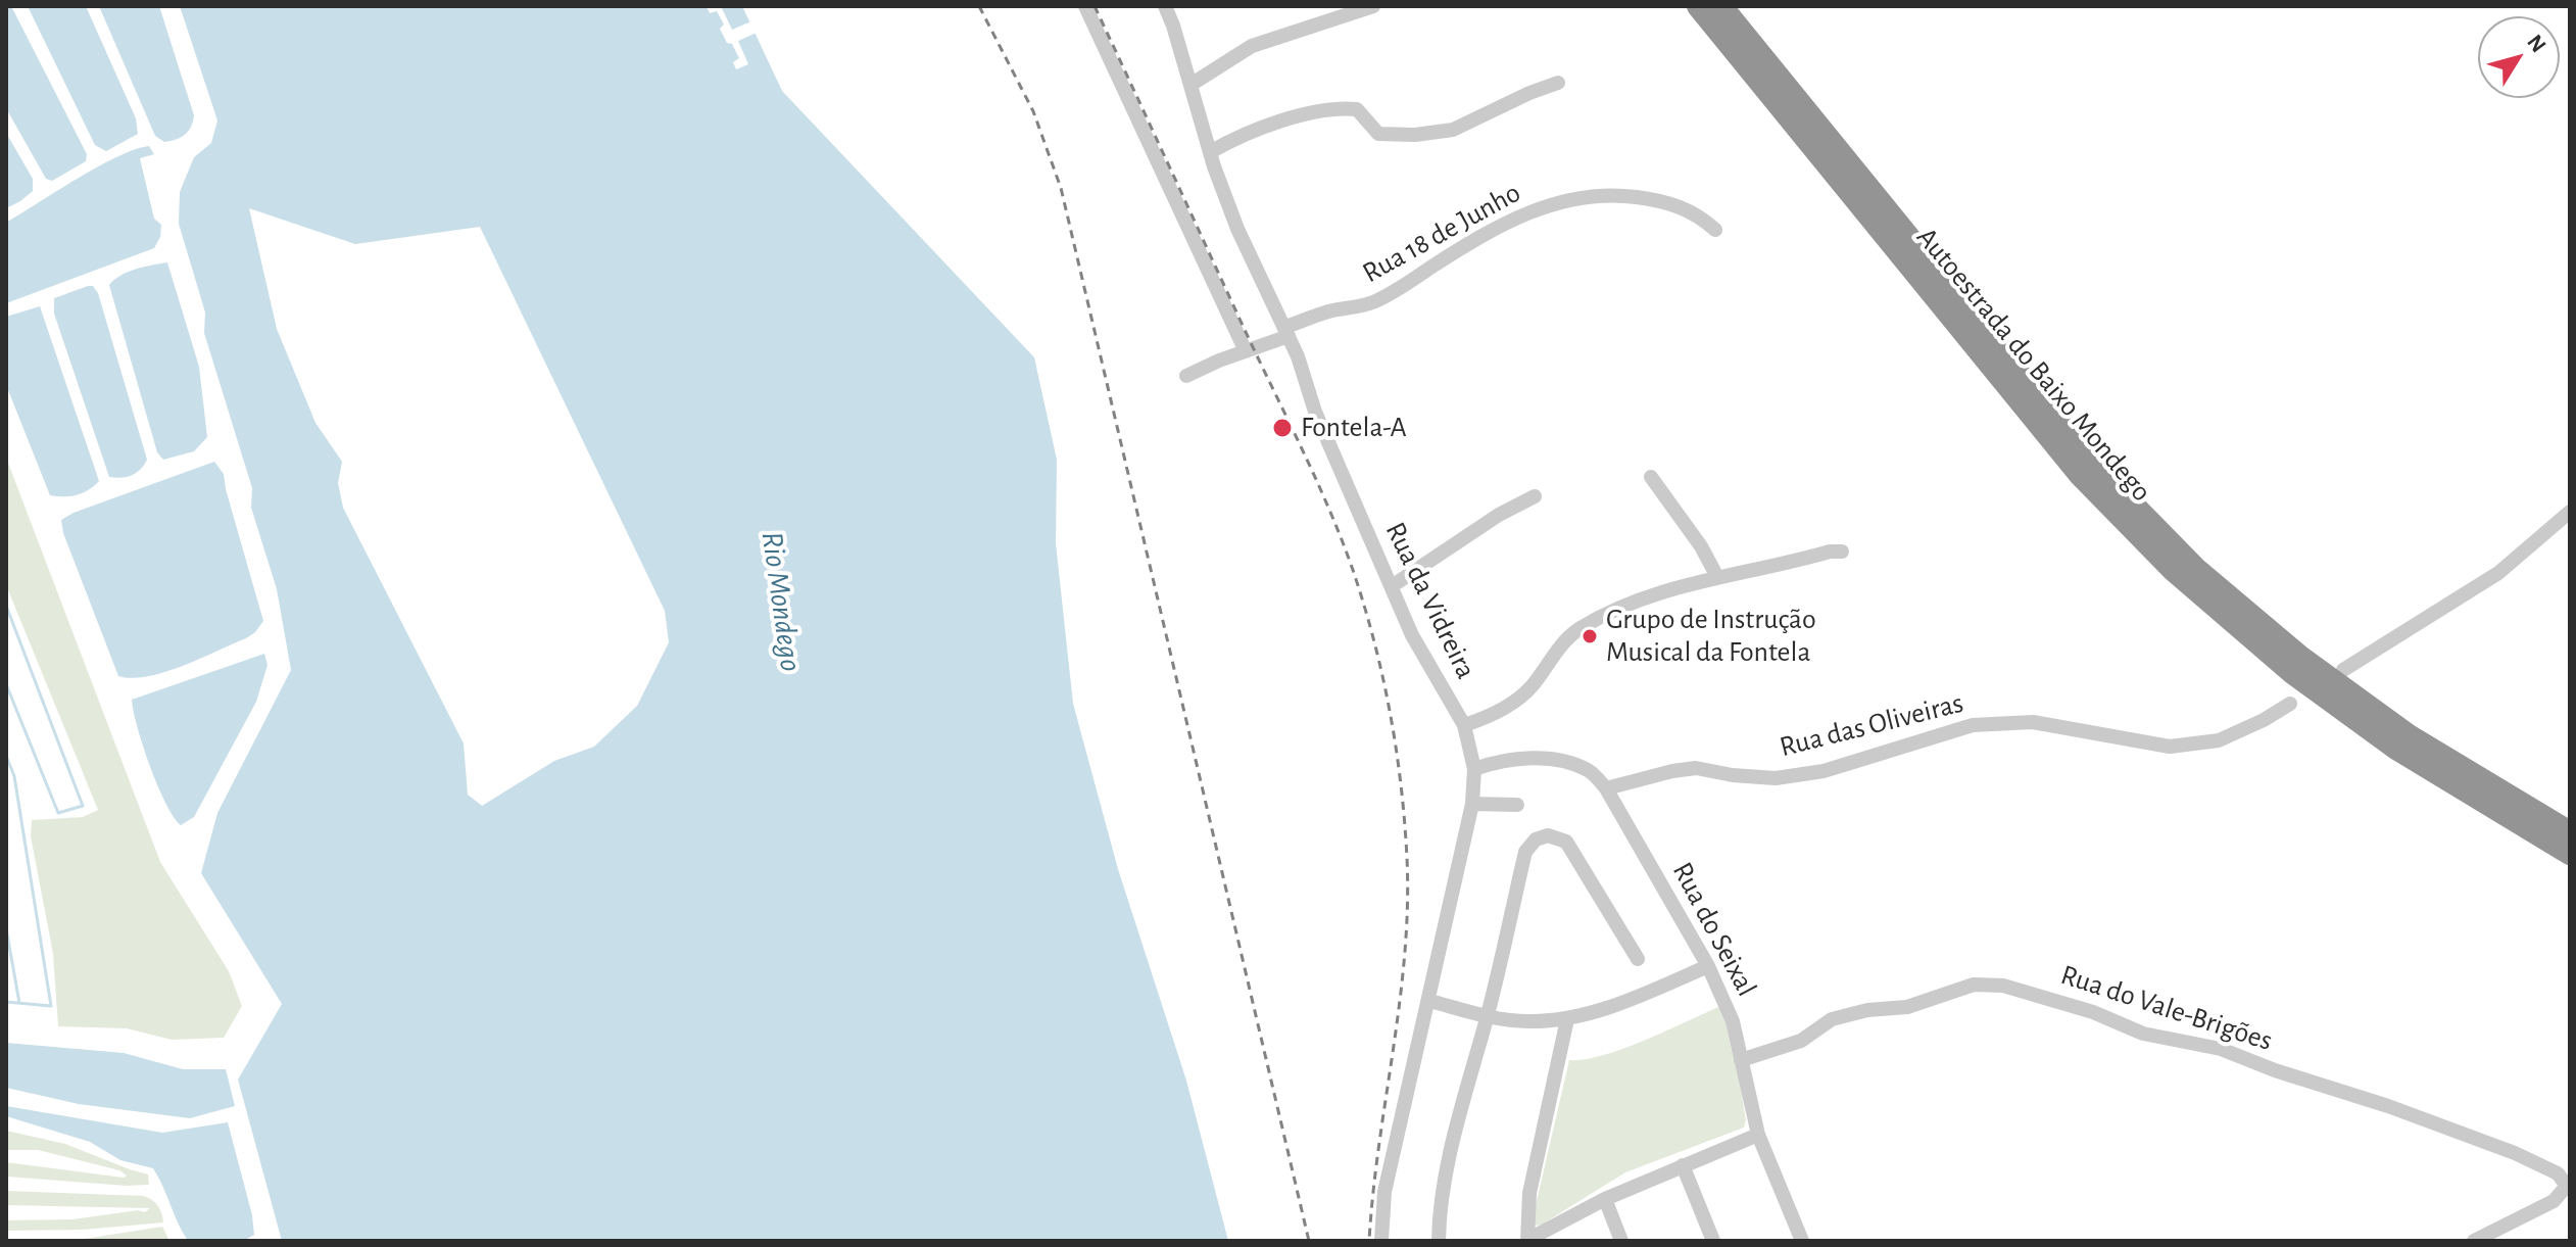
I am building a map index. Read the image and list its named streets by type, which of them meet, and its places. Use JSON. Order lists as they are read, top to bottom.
{
  "streets": {
    "highway": ["Autoestrada do Baixo Mondego"],
    "street": [
      "Rua 18 de Junho",
      "Rua da Vidreira",
      "Rua das Oliveiras",
      "Rua do Seixal",
      "Rua do Vale-Brigões"
    ]
  },
  "crossings": [
    ["Rua 18 de Junho", "Rua da Vidreira"],
    ["Rua das Oliveiras", "Rua do Seixal"],
    ["Rua do Seixal", "Rua do Vale-Brigões"]
  ],
  "water": ["Rio Mondego"],
  "places": ["Fontela-A", "Grupo de Instrução Musical da Fontela"],
  "north": "top right"
}
